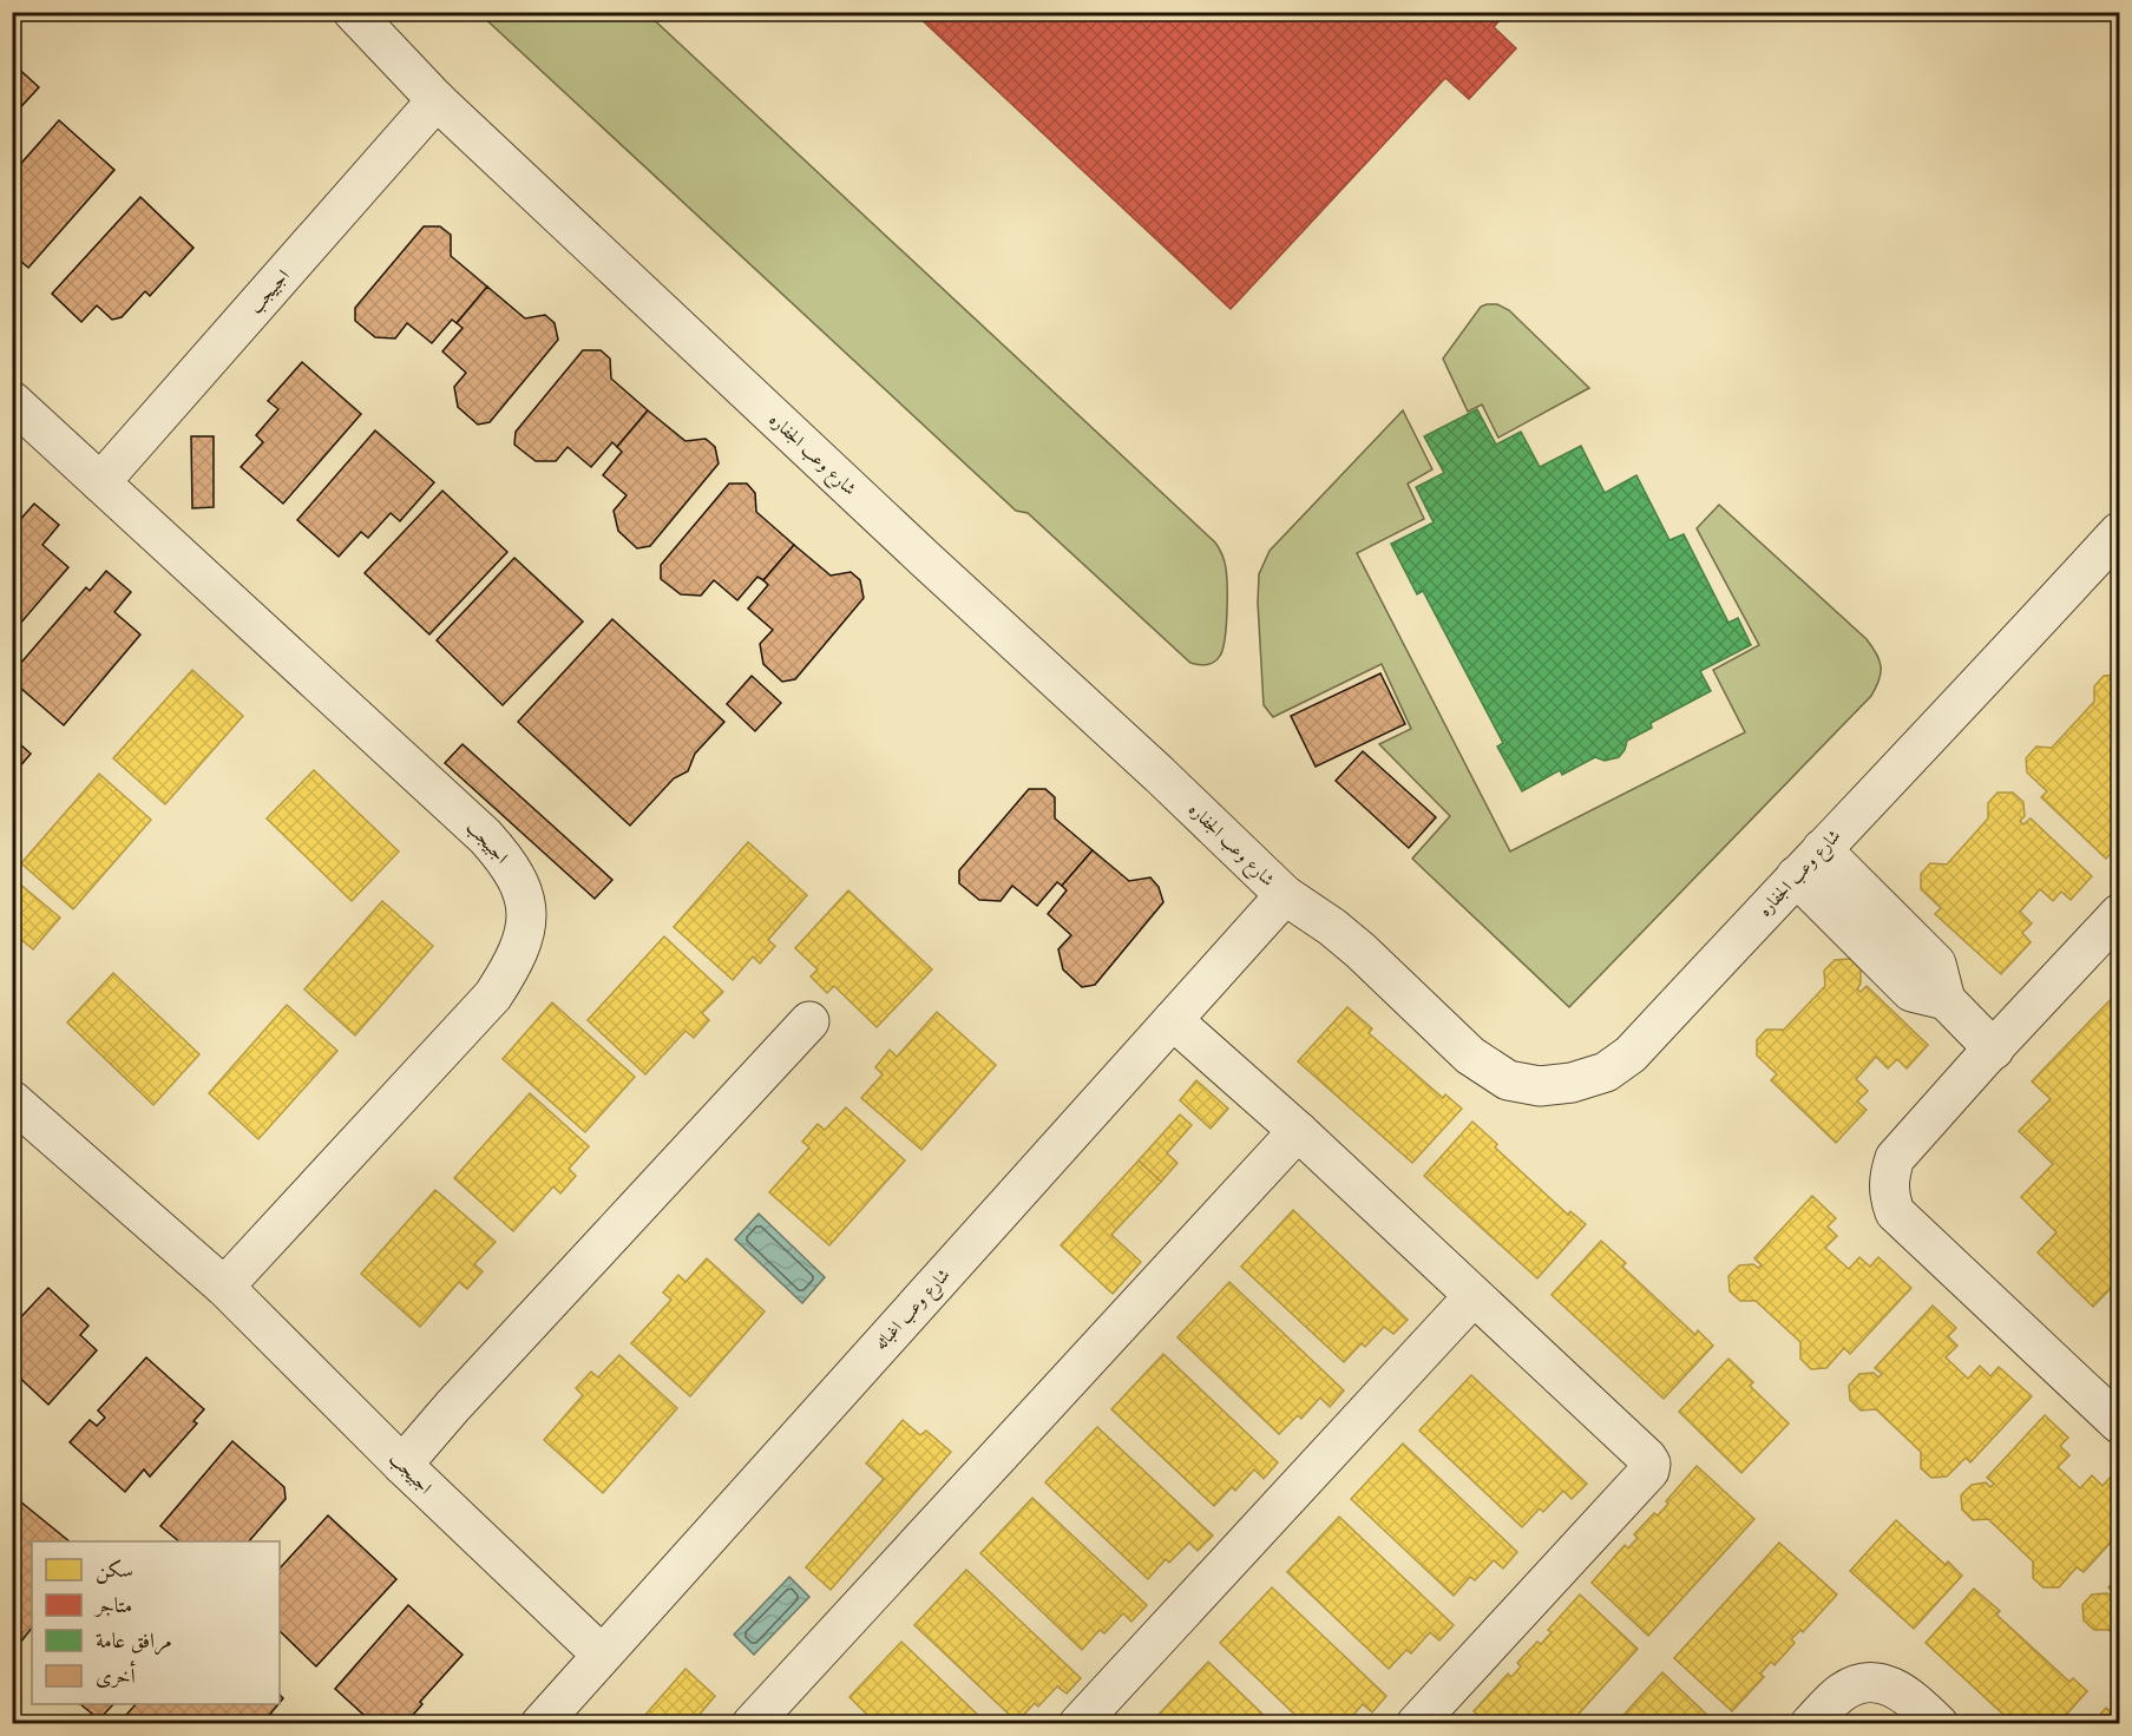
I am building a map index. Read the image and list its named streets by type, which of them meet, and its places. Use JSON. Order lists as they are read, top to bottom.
{
  "streets": {
    "street": ["اجبيجب", "شارع وعب الجفاره", "شارع وعب اغباثه"]
  },
  "crossings": [
    ["اجبيجب", "شارع وعب الجفاره"],
    ["اجبيجب", "شارع وعب اغباثه"],
    ["شارع وعب الجفاره", "شارع وعب اغباثه"]
  ],
  "legend": [
    "سكن",
    "متاجر",
    "مرافق عامة",
    "أخرى"
  ]
}
